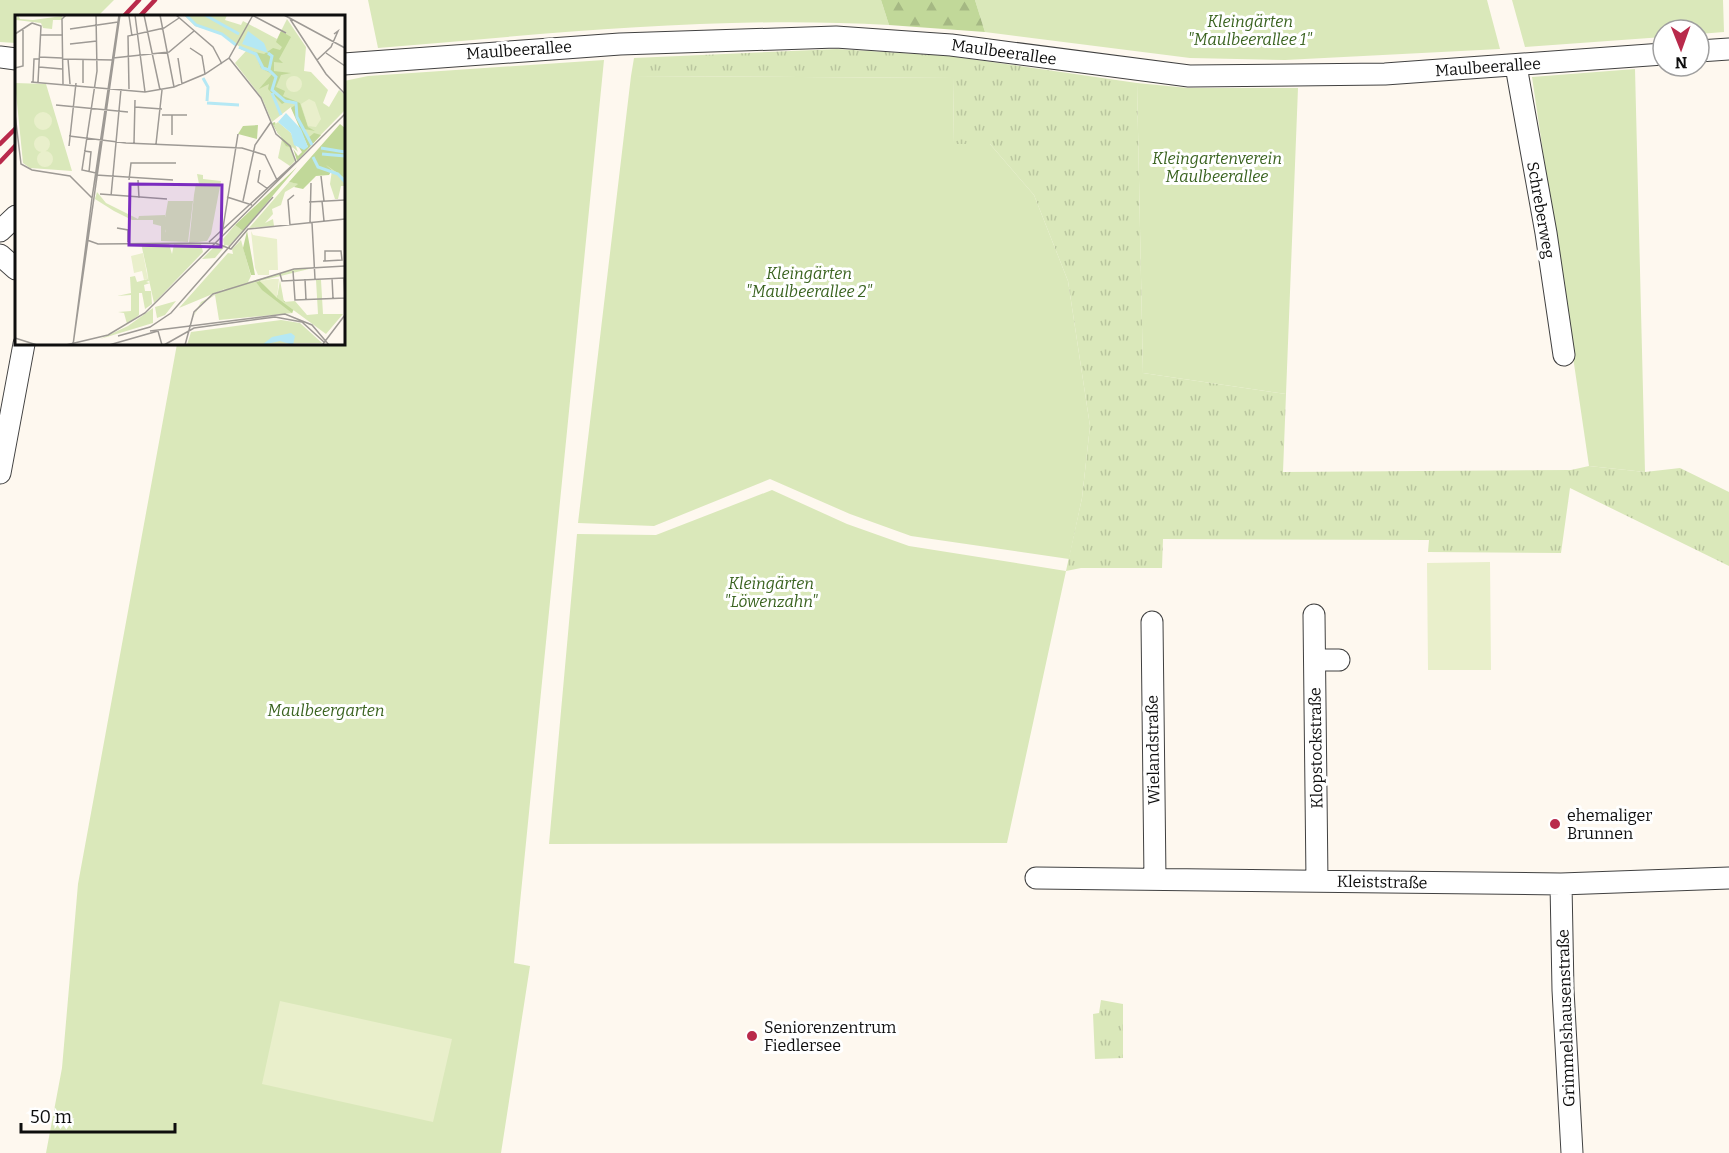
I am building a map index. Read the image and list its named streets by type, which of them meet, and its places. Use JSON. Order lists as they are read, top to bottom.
{
  "streets": {
    "street": [
      "Maulbeerallee",
      "Schreberweg",
      "Klopstockstraße",
      "Wielandstraße",
      "Kleiststraße",
      "Grimmelshausenstraße"
    ]
  },
  "crossings": [
    ["Maulbeerallee", "Schreberweg"],
    ["Klopstockstraße", "Kleiststraße"],
    ["Wielandstraße", "Kleiststraße"],
    ["Kleiststraße", "Grimmelshausenstraße"]
  ],
  "parks": [
    "Kleingärten \"Maulbeerallee 1\"",
    "Kleingartenverein Maulbeerallee",
    "Kleingärten \"Maulbeerallee 2\"",
    "Kleingärten \"Löwenzahn\"",
    "Maulbeergarten"
  ],
  "places": ["ehemaliger Brunnen", "Seniorenzentrum Fiedlersee"],
  "scale_bar": "50 m",
  "north": "bottom"
}
